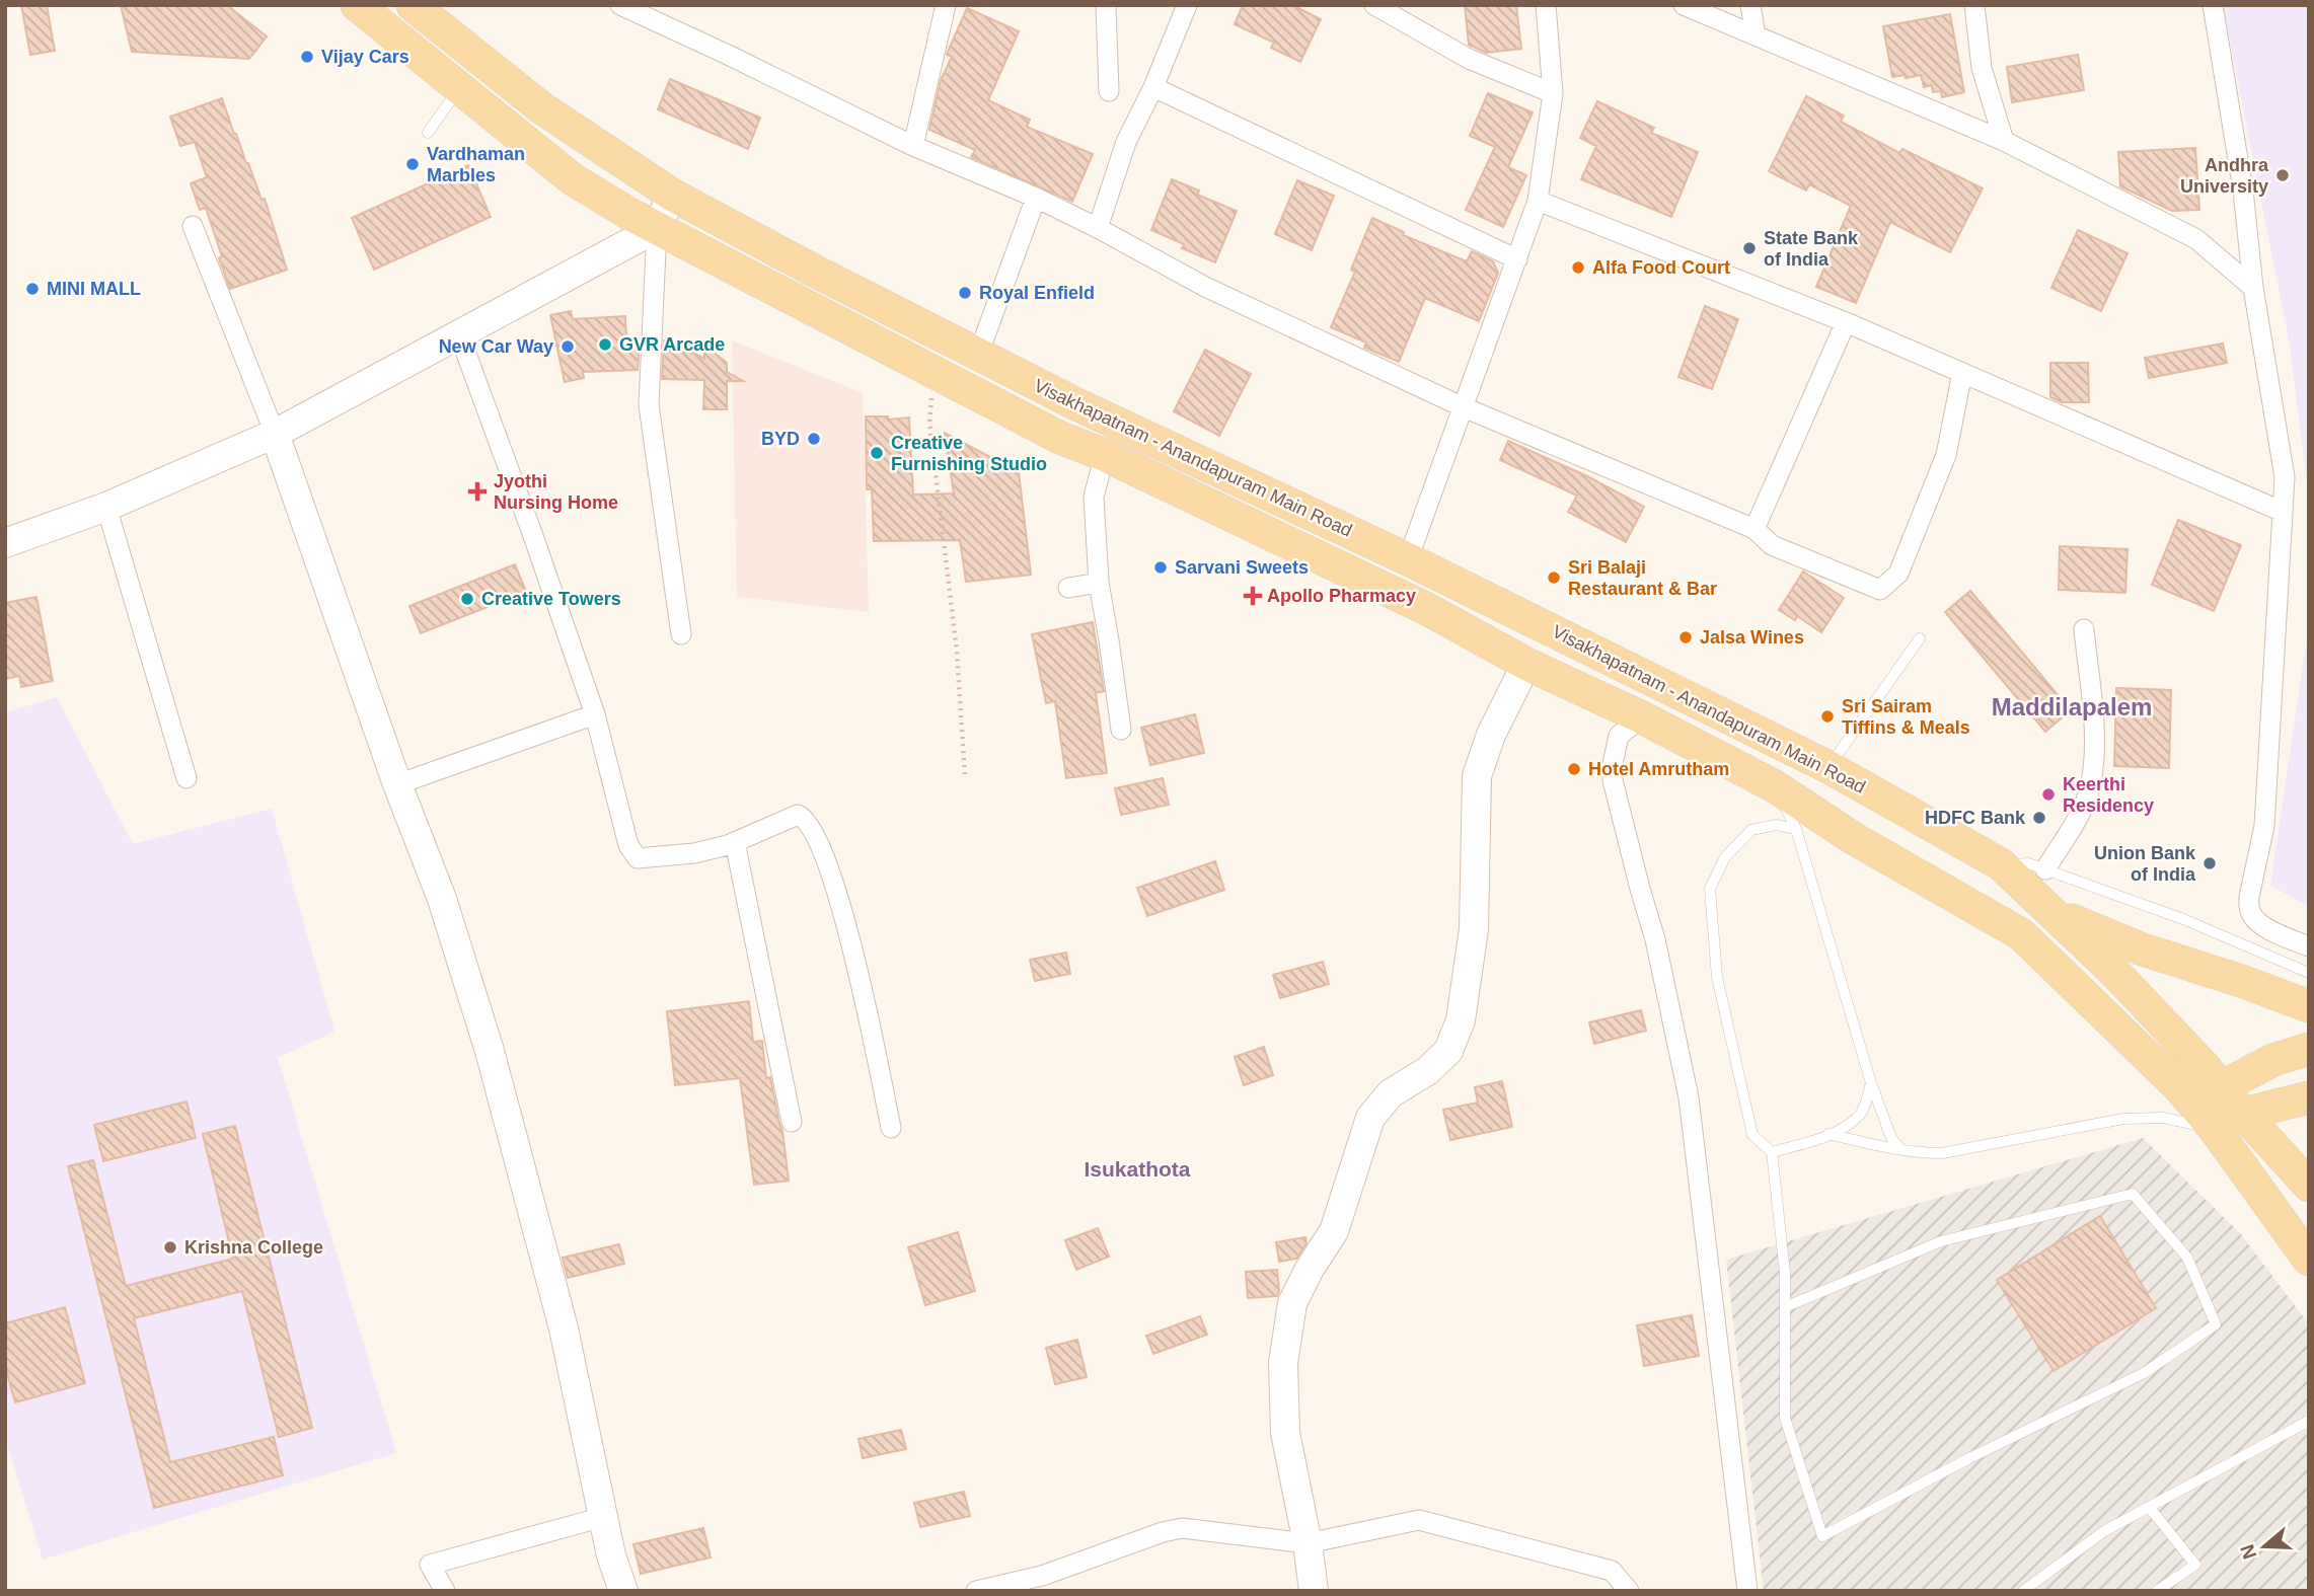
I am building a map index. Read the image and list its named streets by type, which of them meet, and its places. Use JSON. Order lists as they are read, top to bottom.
{
  "streets": {
    "main road": ["Visakhapatnam - Anandapuram Main Road"]
  },
  "districts": ["Maddilapalem", "Isukathota"],
  "places": {
    "other": [
      "Vijay Cars",
      "Vardhaman Marbles",
      "Andhra University",
      "State Bank of India",
      "Alfa Food Court",
      "MINI MALL",
      "Royal Enfield",
      "GVR Arcade",
      "New Car Way",
      "BYD",
      "Creative Furnishing Studio",
      "Sarvani Sweets",
      "Sri Balaji Restaurant & Bar",
      "Creative Towers",
      "Jalsa Wines",
      "Sri Sairam Tiffins & Meals",
      "Hotel Amrutham",
      "Keerthi Residency",
      "HDFC Bank",
      "Union Bank of India",
      "Krishna College"
    ],
    "health": ["Jyothi Nursing Home", "Apollo Pharmacy"]
  },
  "north": "left"
}
